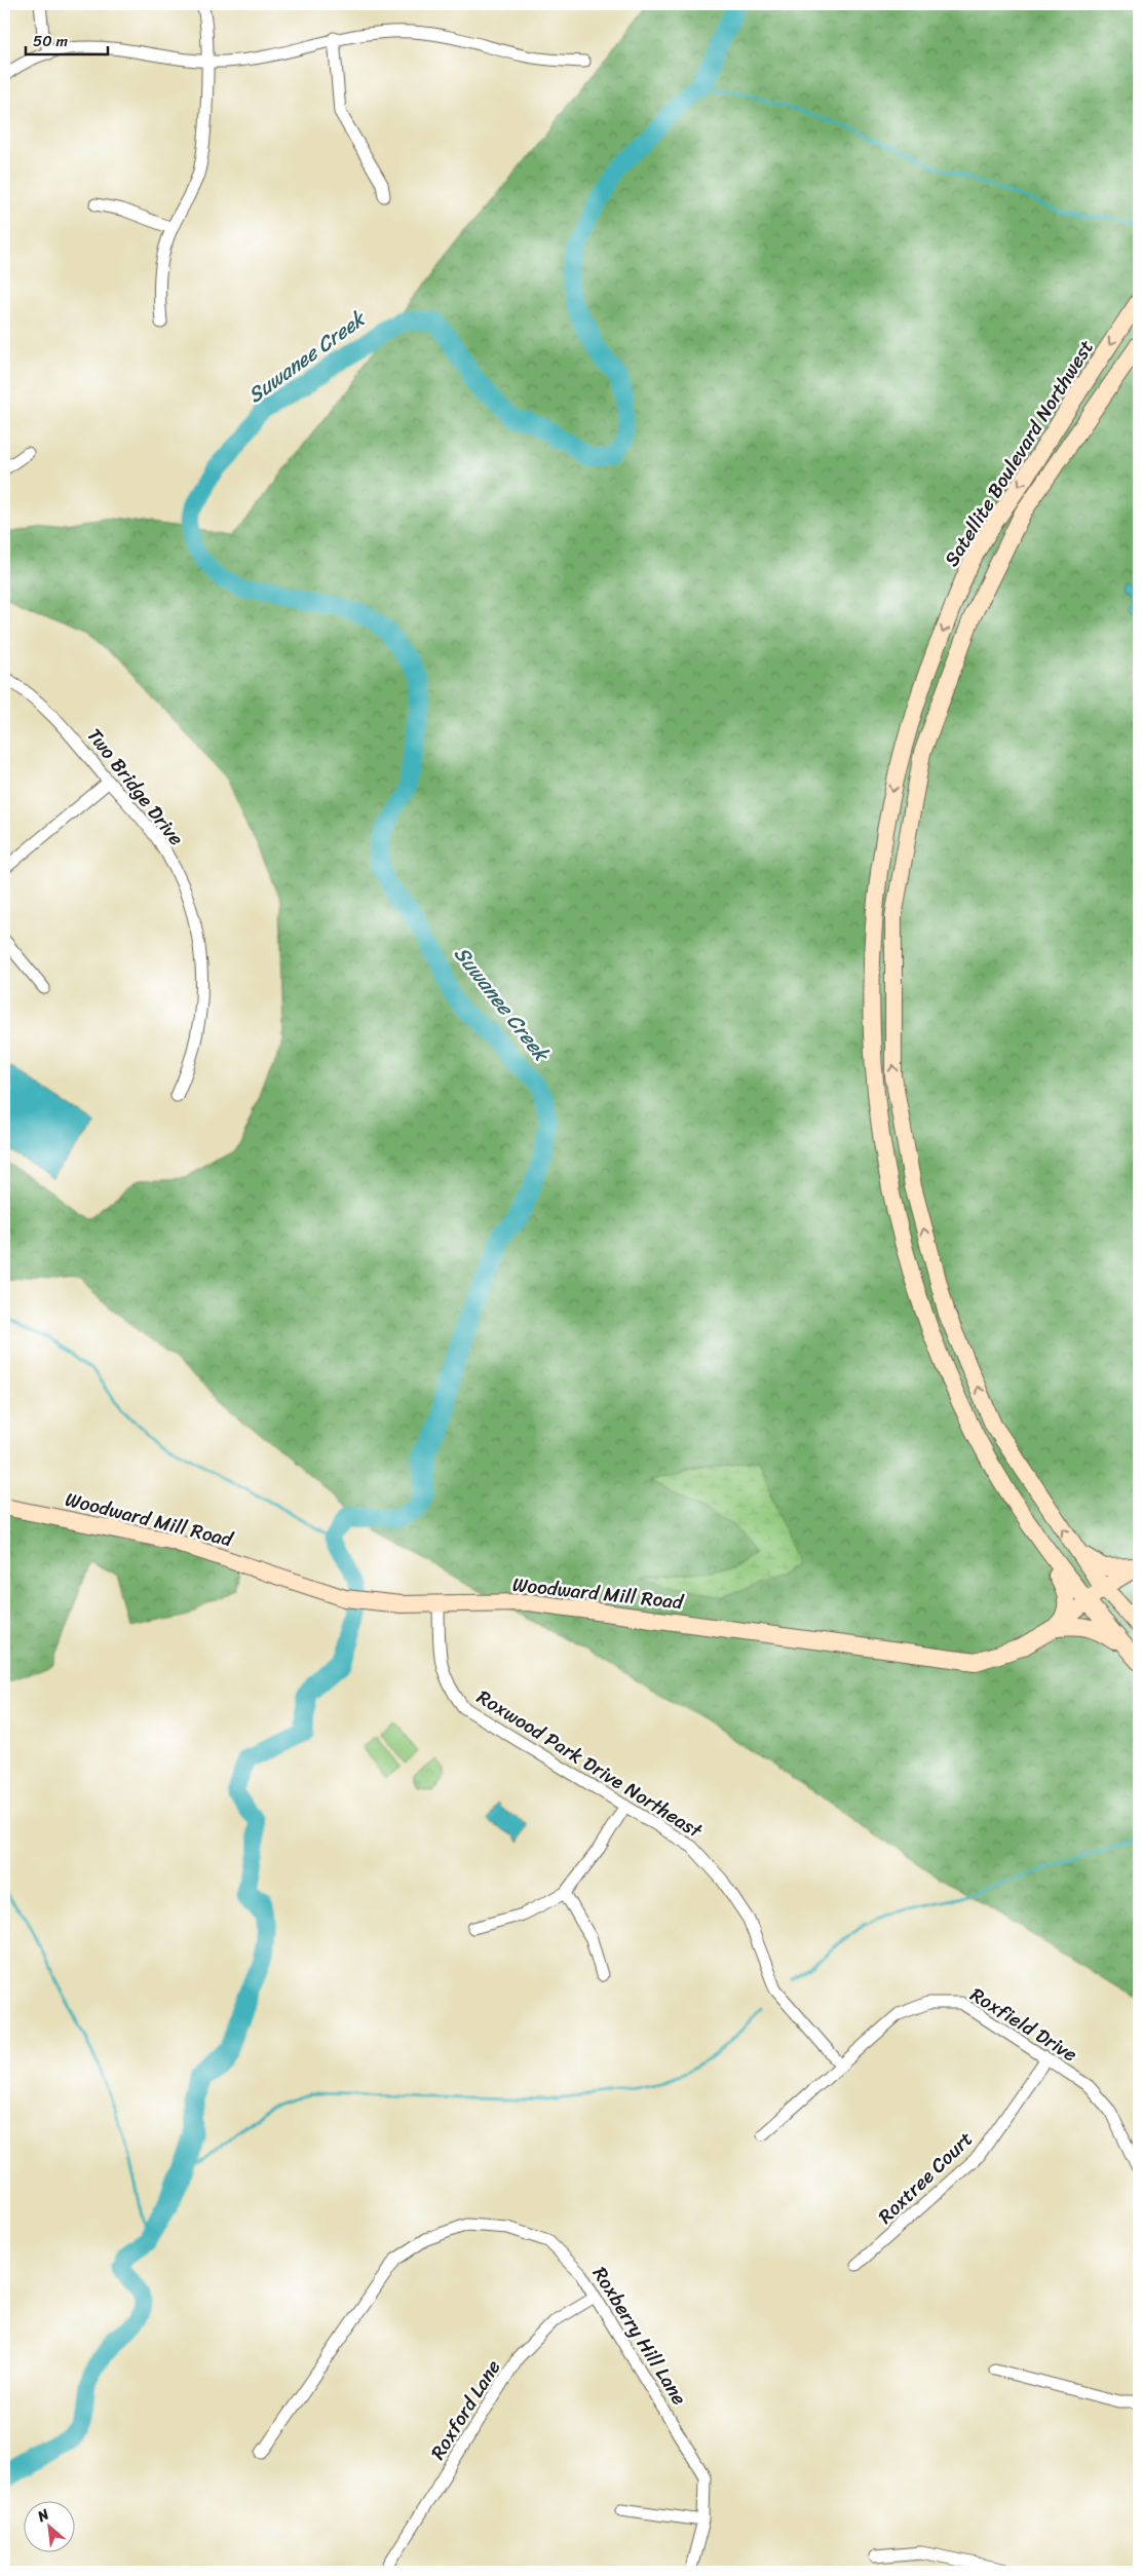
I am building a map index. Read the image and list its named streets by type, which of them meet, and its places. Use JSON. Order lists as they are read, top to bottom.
{
  "streets": {
    "main road": ["Satellite Boulevard Northwest", "Woodward Mill Road"],
    "street": [
      "Two Bridge Drive",
      "Roxwood Park Drive Northeast",
      "Roxfield Drive",
      "Roxtree Court",
      "Roxberry Hill Lane",
      "Roxford Lane"
    ]
  },
  "crossings": [
    ["Satellite Boulevard Northwest", "Woodward Mill Road"],
    ["Woodward Mill Road", "Roxwood Park Drive Northeast"],
    ["Roxwood Park Drive Northeast", "Roxfield Drive"],
    ["Roxfield Drive", "Roxtree Court"],
    ["Roxberry Hill Lane", "Roxford Lane"]
  ],
  "water": ["Suwanee Creek"],
  "scale_bar": "50 m",
  "north": "top left"
}
